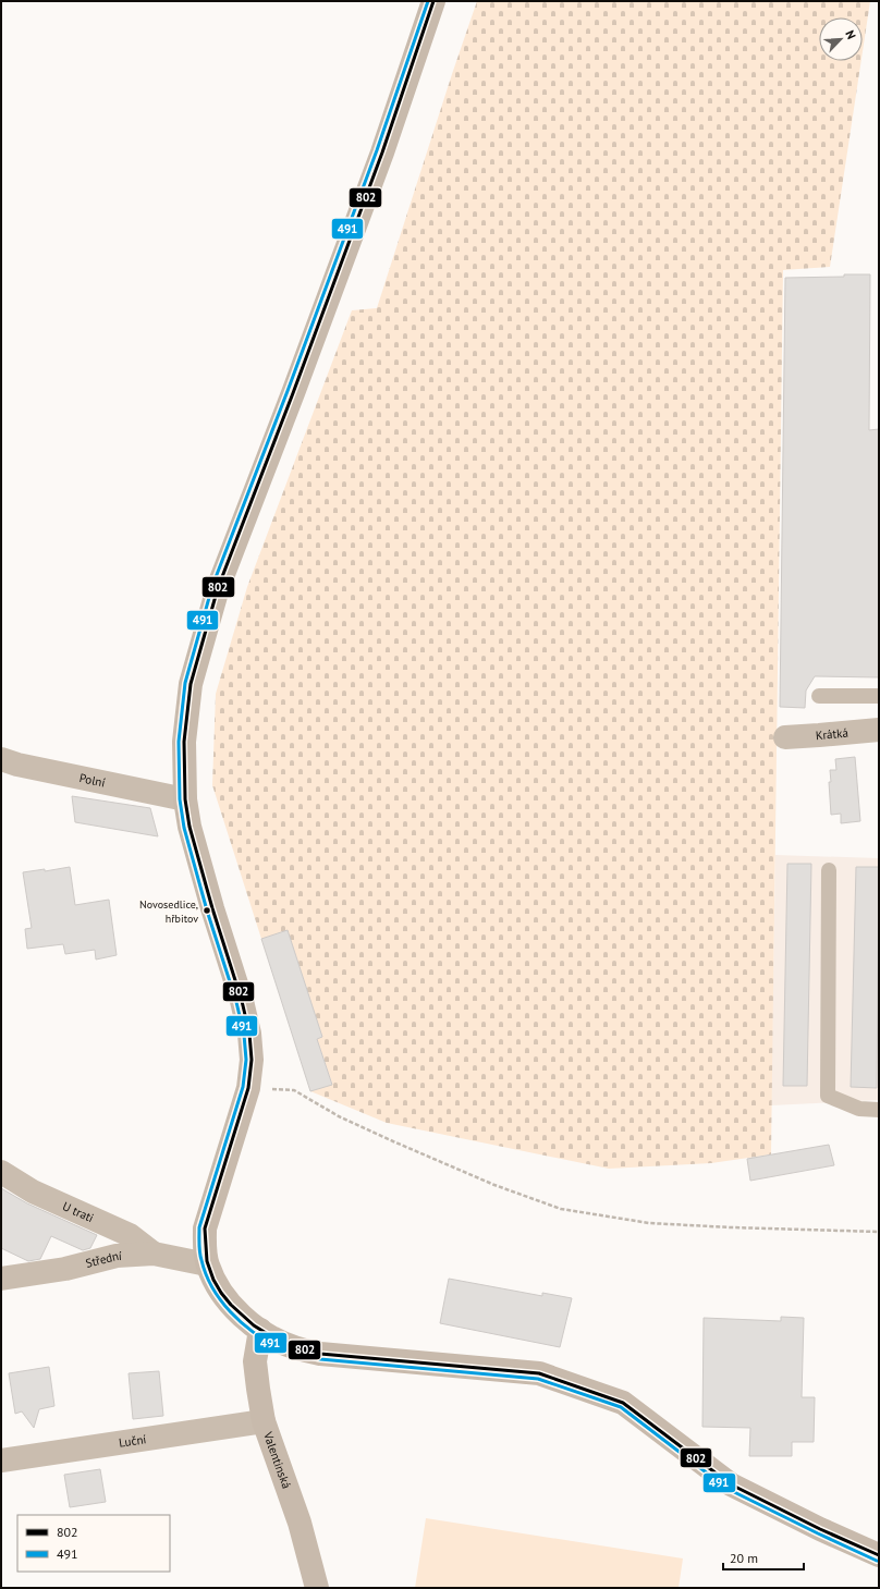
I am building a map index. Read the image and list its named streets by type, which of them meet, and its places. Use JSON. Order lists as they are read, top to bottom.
{
  "streets": {
    "street": [
      "Krátká",
      "Polní",
      "U trati",
      "Střední",
      "Luční",
      "Valentinská"
    ]
  },
  "crossings": [
    ["U trati", "Střední"],
    ["Luční", "Valentinská"]
  ],
  "places": ["Novosedlice, hřbitov"],
  "lines": ["transit line 802", "transit line 491"],
  "legend": ["802", "491"],
  "scale_bar": "20 m",
  "north": "top right"
}
